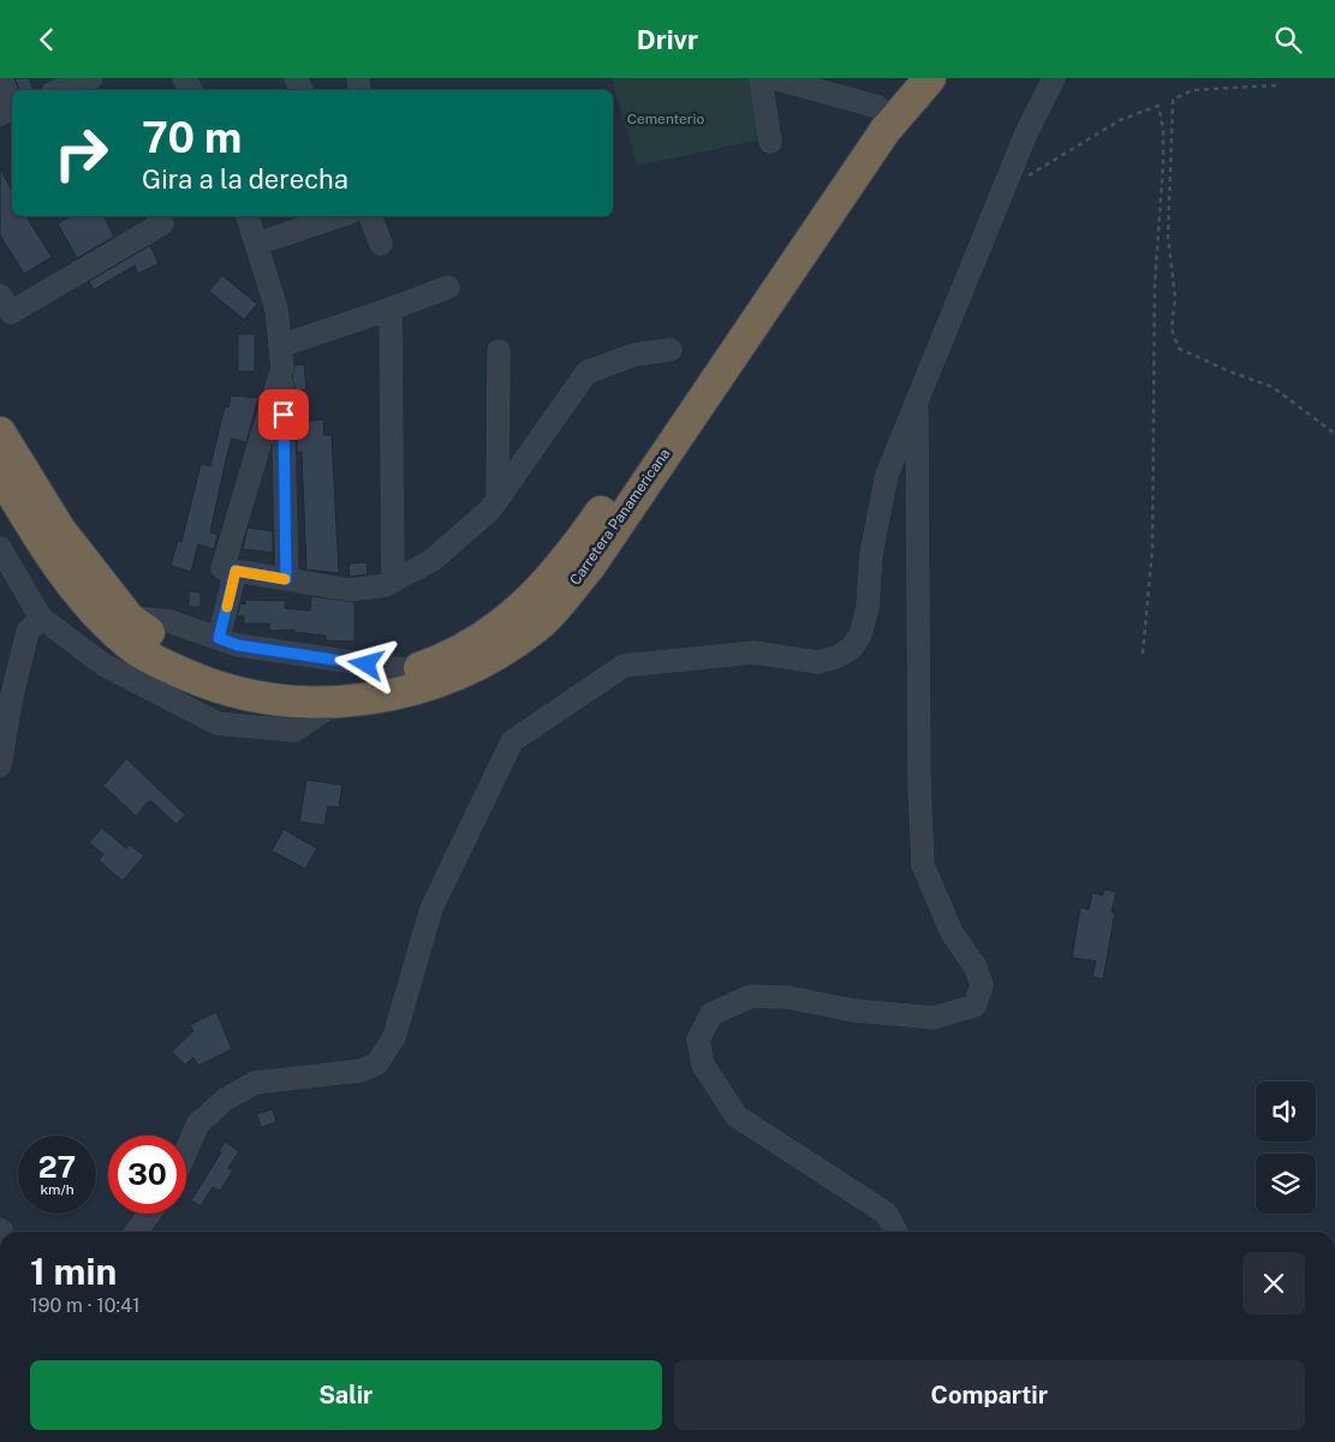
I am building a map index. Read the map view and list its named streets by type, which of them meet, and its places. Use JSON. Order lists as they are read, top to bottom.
{
  "streets": {
    "highway": ["Carretera Panamericana"]
  },
  "parks": ["Cementerio"],
  "page": {
    "header": "Drivr",
    "turn": ["70 m", "Gira a la derecha"],
    "speed": "27 km/h",
    "limit": "30",
    "heading": ["1 min", "190 m · 10:41"],
    "buttons": ["Salir", "Compartir"]
  }
}
